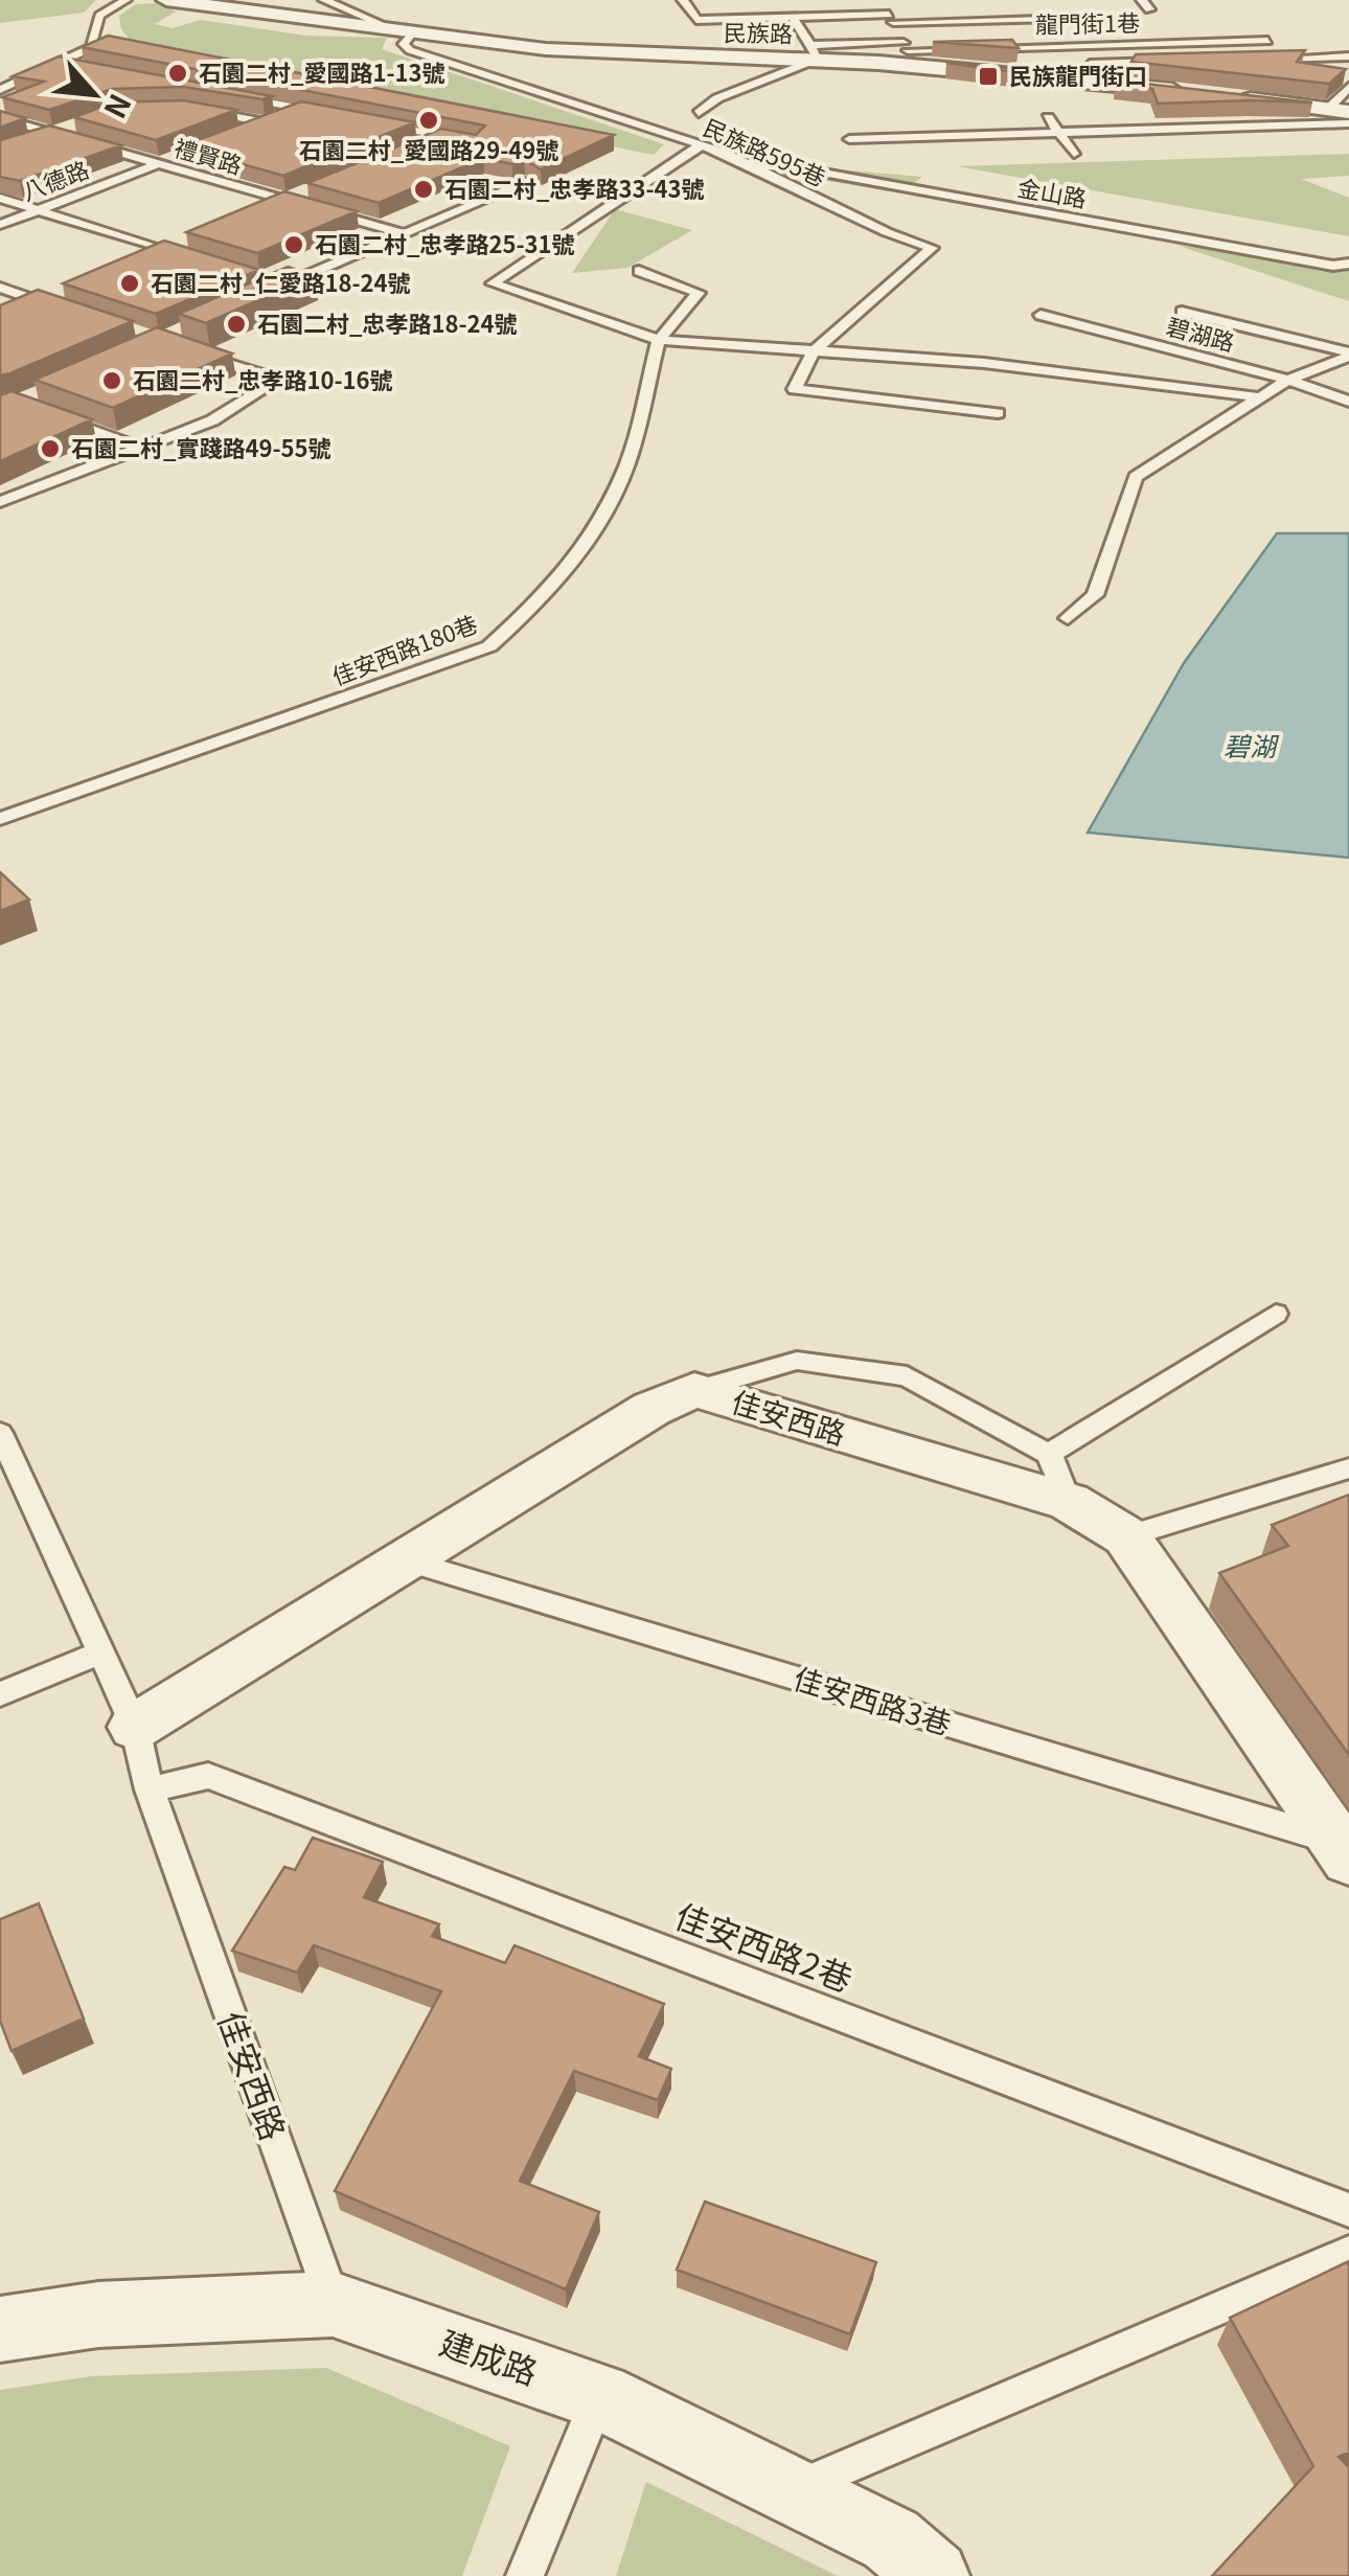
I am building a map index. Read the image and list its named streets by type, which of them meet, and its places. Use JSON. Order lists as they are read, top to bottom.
{
  "streets": {
    "street": ["民族路", "佳安西路", "建成路"],
    "lane": [
      "龍門街1巷",
      "民族路595巷",
      "禮賢路",
      "八德路",
      "金山路",
      "碧湖路",
      "佳安西路180巷",
      "佳安西路3巷",
      "佳安西路2巷"
    ]
  },
  "crossings": [
    ["龍門街1巷", "民族路"],
    ["民族路", "民族路595巷"],
    ["民族路595巷", "金山路"],
    ["禮賢路", "八德路"],
    ["佳安西路", "佳安西路3巷"],
    ["佳安西路", "佳安西路2巷"],
    ["佳安西路", "建成路"]
  ],
  "water": ["碧湖"],
  "places": {
    "other": [
      "石園二村_愛國路1-13號",
      "石園二村_愛國路29-49號",
      "石園二村_忠孝路33-43號",
      "石園二村_忠孝路25-31號",
      "石園二村_仁愛路18-24號",
      "石園二村_忠孝路18-24號",
      "石園二村_忠孝路10-16號",
      "石園二村_實踐路49-55號"
    ],
    "transit": ["民族龍門街口"]
  },
  "north": "bottom right"
}
